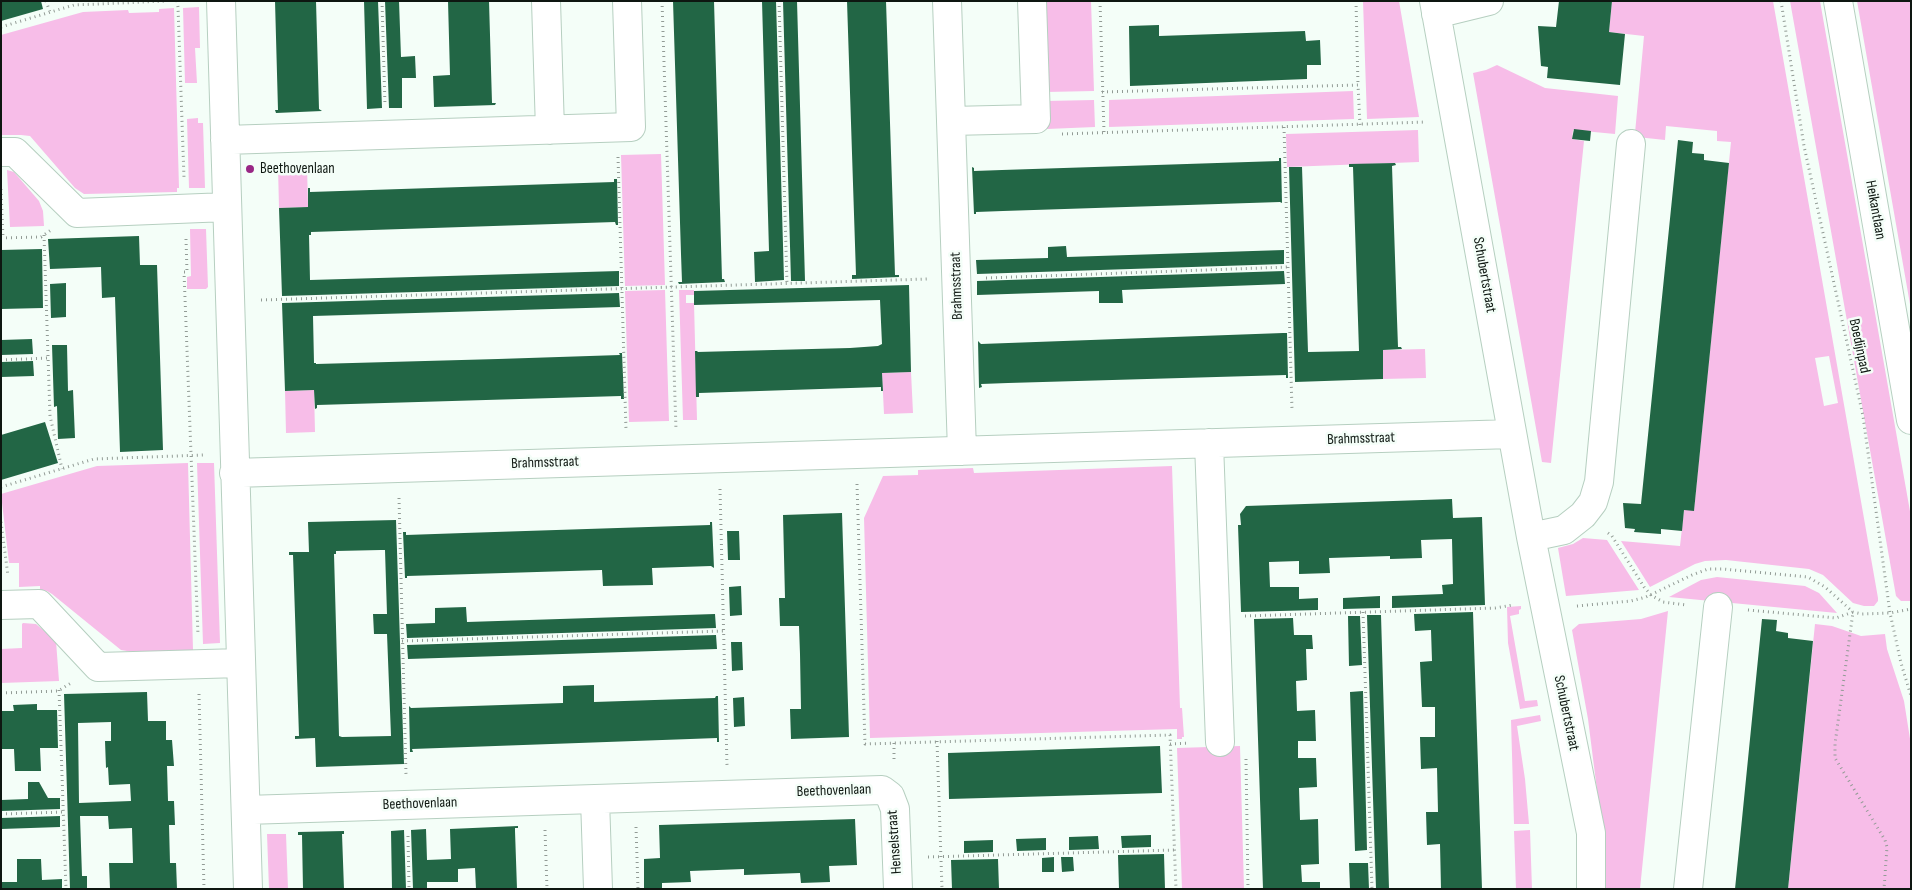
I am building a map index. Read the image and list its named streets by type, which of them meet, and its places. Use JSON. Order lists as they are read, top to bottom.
{
  "streets": {
    "street": [
      "Heikantlaan",
      "Schubertstraat",
      "Brahmsstraat",
      "Beethovenlaan",
      "Henselstraat"
    ],
    "path": ["Boedijnpad"]
  },
  "crossings": [
    ["Schubertstraat", "Brahmsstraat"],
    ["Beethovenlaan", "Henselstraat"]
  ],
  "places": ["Beethovenlaan"]
}
